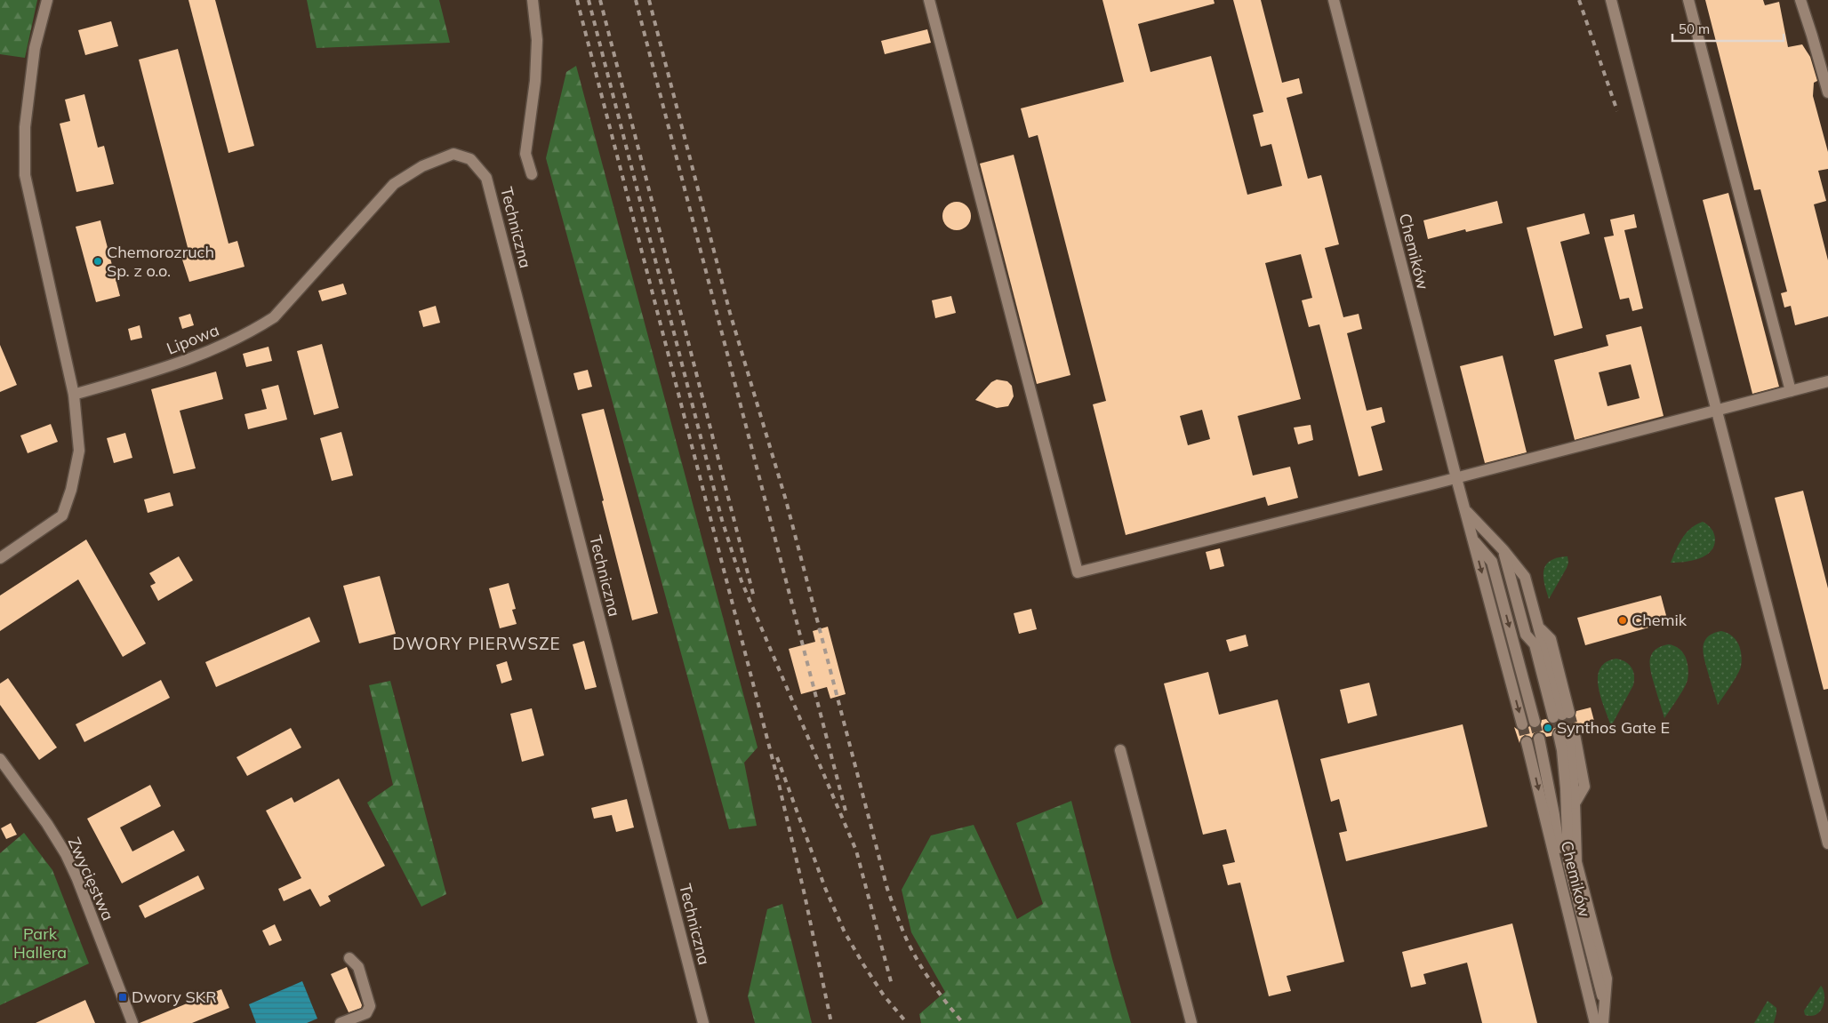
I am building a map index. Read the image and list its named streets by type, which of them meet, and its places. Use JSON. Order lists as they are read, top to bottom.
{
  "streets": {
    "street": [
      "Techniczna",
      "Chemików",
      "Lipowa",
      "Zwycięstwa"
    ]
  },
  "crossings": [
    ["Techniczna", "Lipowa"]
  ],
  "districts": ["DWORY PIERWSZE"],
  "parks": ["Park Hallera"],
  "places": {
    "other": ["Chemorozruch Sp. z o.o.", "Chemik", "Synthos Gate E"],
    "transit": ["Dwory SKR"]
  },
  "scale_bar": "50 m"
}
